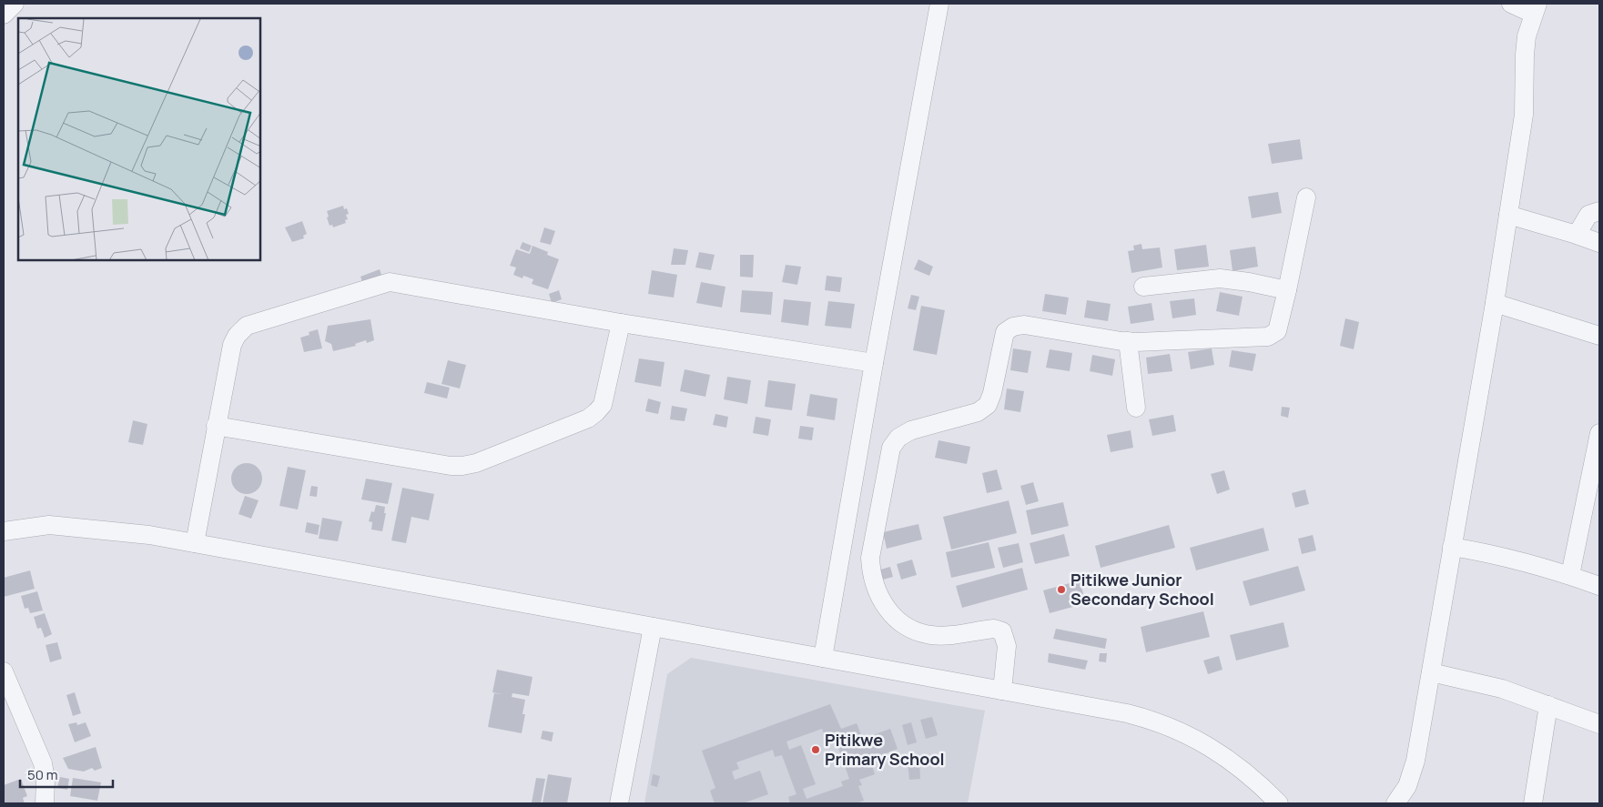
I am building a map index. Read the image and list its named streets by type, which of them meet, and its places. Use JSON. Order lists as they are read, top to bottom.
{
  "places": ["Pitikwe Junior Secondary School", "Pitikwe Primary School"],
  "scale_bar": "50 m"
}
